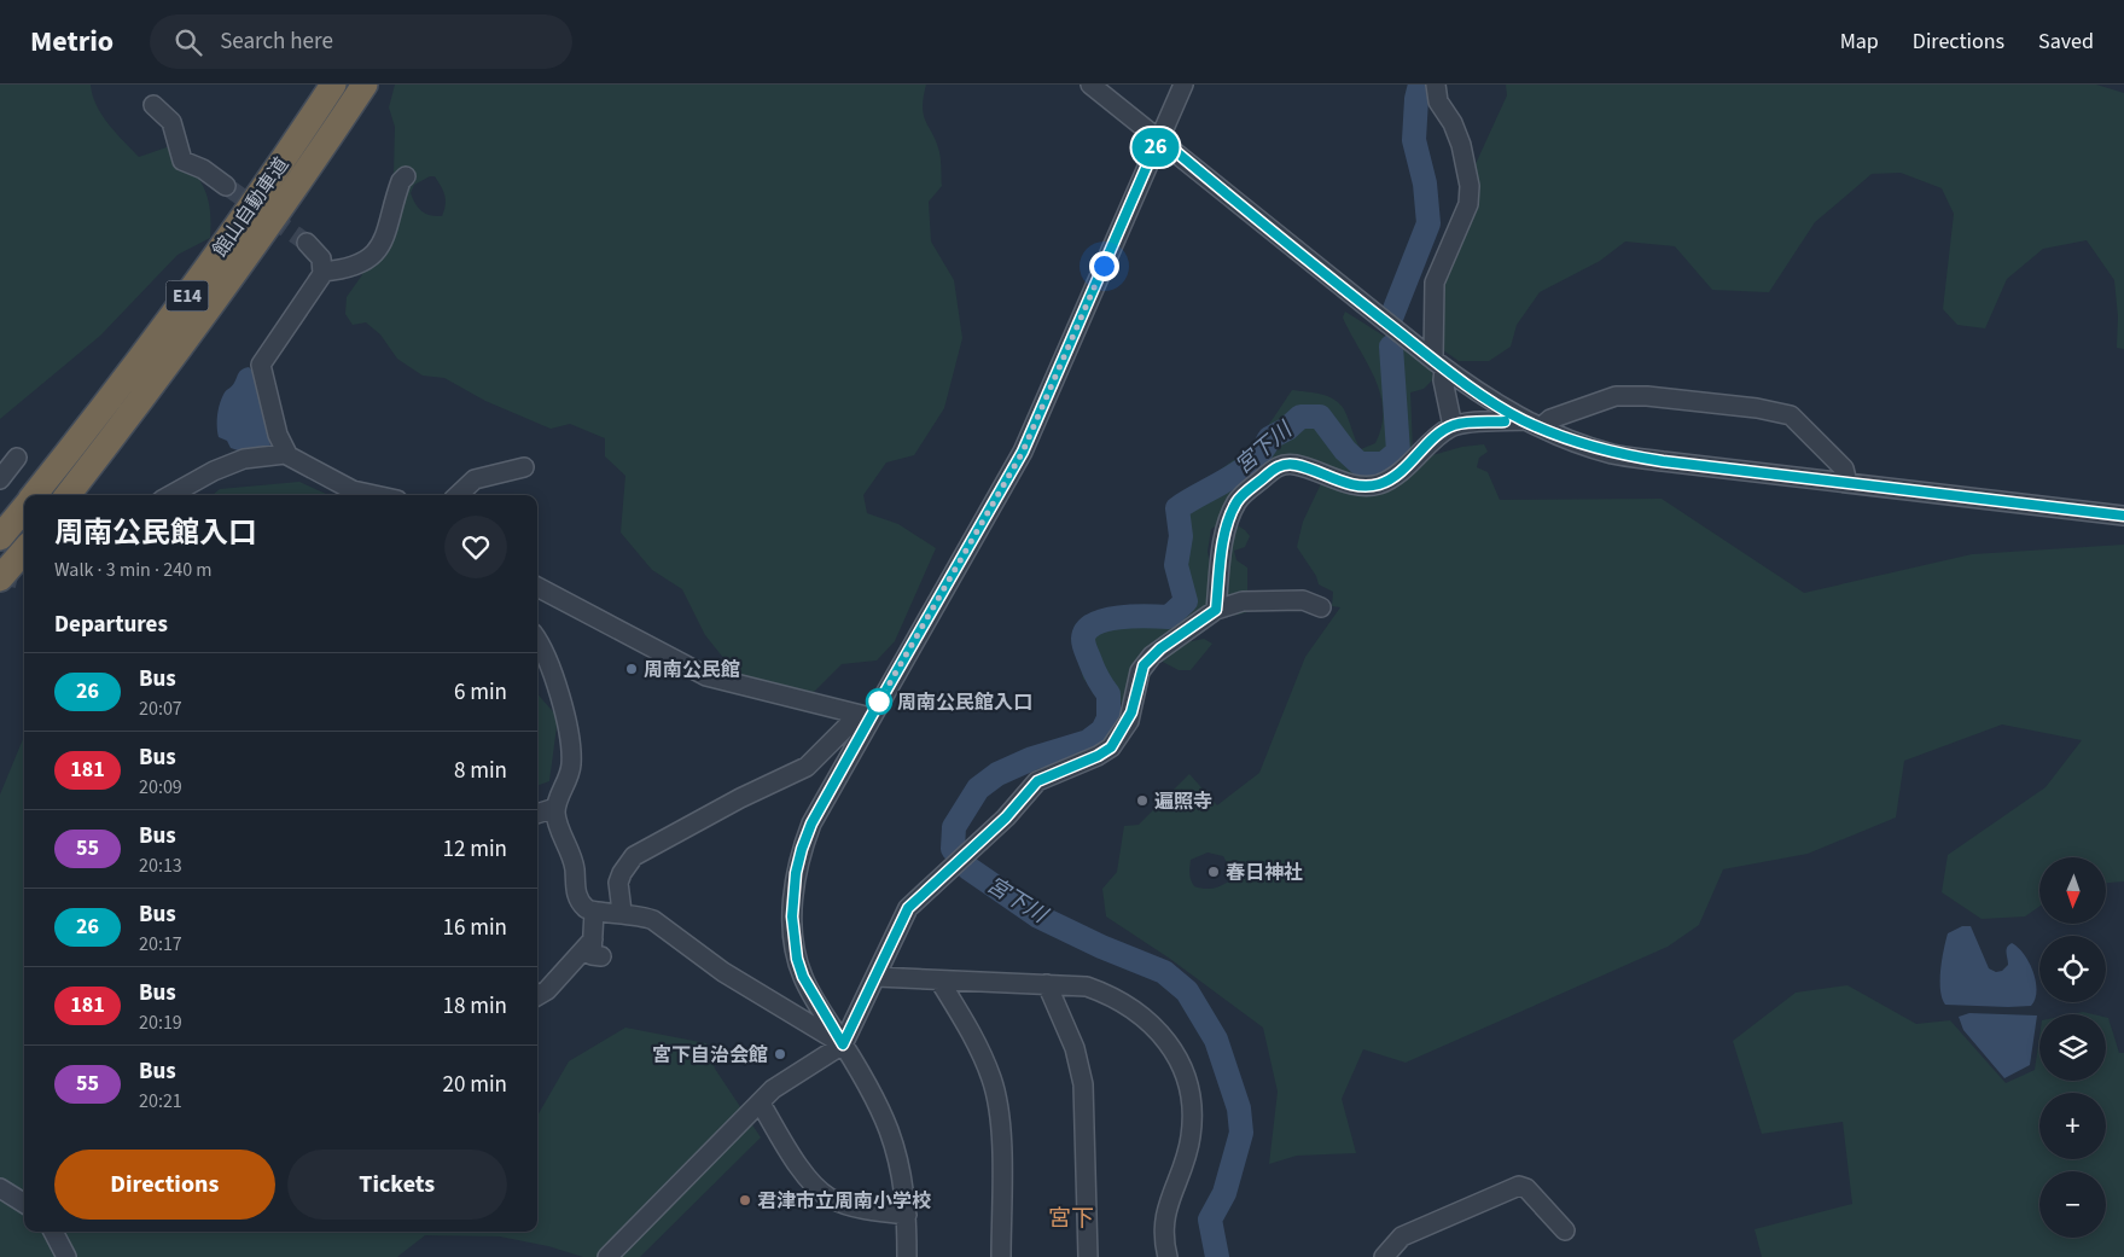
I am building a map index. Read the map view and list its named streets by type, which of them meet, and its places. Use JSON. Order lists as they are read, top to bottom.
{
  "streets": {
    "highway": ["館山自動車道", "E14"]
  },
  "districts": ["宮下"],
  "water": ["宮下川"],
  "places": [
    "周南公民館",
    "周南公民館入口",
    "遍照寺",
    "春日神社",
    "宮下自治会館",
    "君津市立周南小学校"
  ],
  "lines": ["bus line 26"],
  "north": "bottom",
  "page": {
    "header": "Metrio",
    "search": "Search here",
    "nav": ["Map", "Directions", "Saved"],
    "on_map": "26",
    "heading": [
      ["周南公民館入口", "Walk · 3 min · 240 m"],
      "Departures"
    ],
    "list": [
      {
        "mark": "26",
        "name": "Bus",
        "note": "20:07",
        "value": "6 min"
      },
      {
        "mark": "181",
        "name": "Bus",
        "note": "20:09",
        "value": "8 min"
      },
      {
        "mark": "55",
        "name": "Bus",
        "note": "20:13",
        "value": "12 min"
      },
      {
        "mark": "26",
        "name": "Bus",
        "note": "20:17",
        "value": "16 min"
      },
      {
        "mark": "181",
        "name": "Bus",
        "note": "20:19",
        "value": "18 min"
      },
      {
        "mark": "55",
        "name": "Bus",
        "note": "20:21",
        "value": "20 min"
      }
    ],
    "map_buttons": ["+", "−"],
    "buttons": ["Directions", "Tickets"]
  }
}
